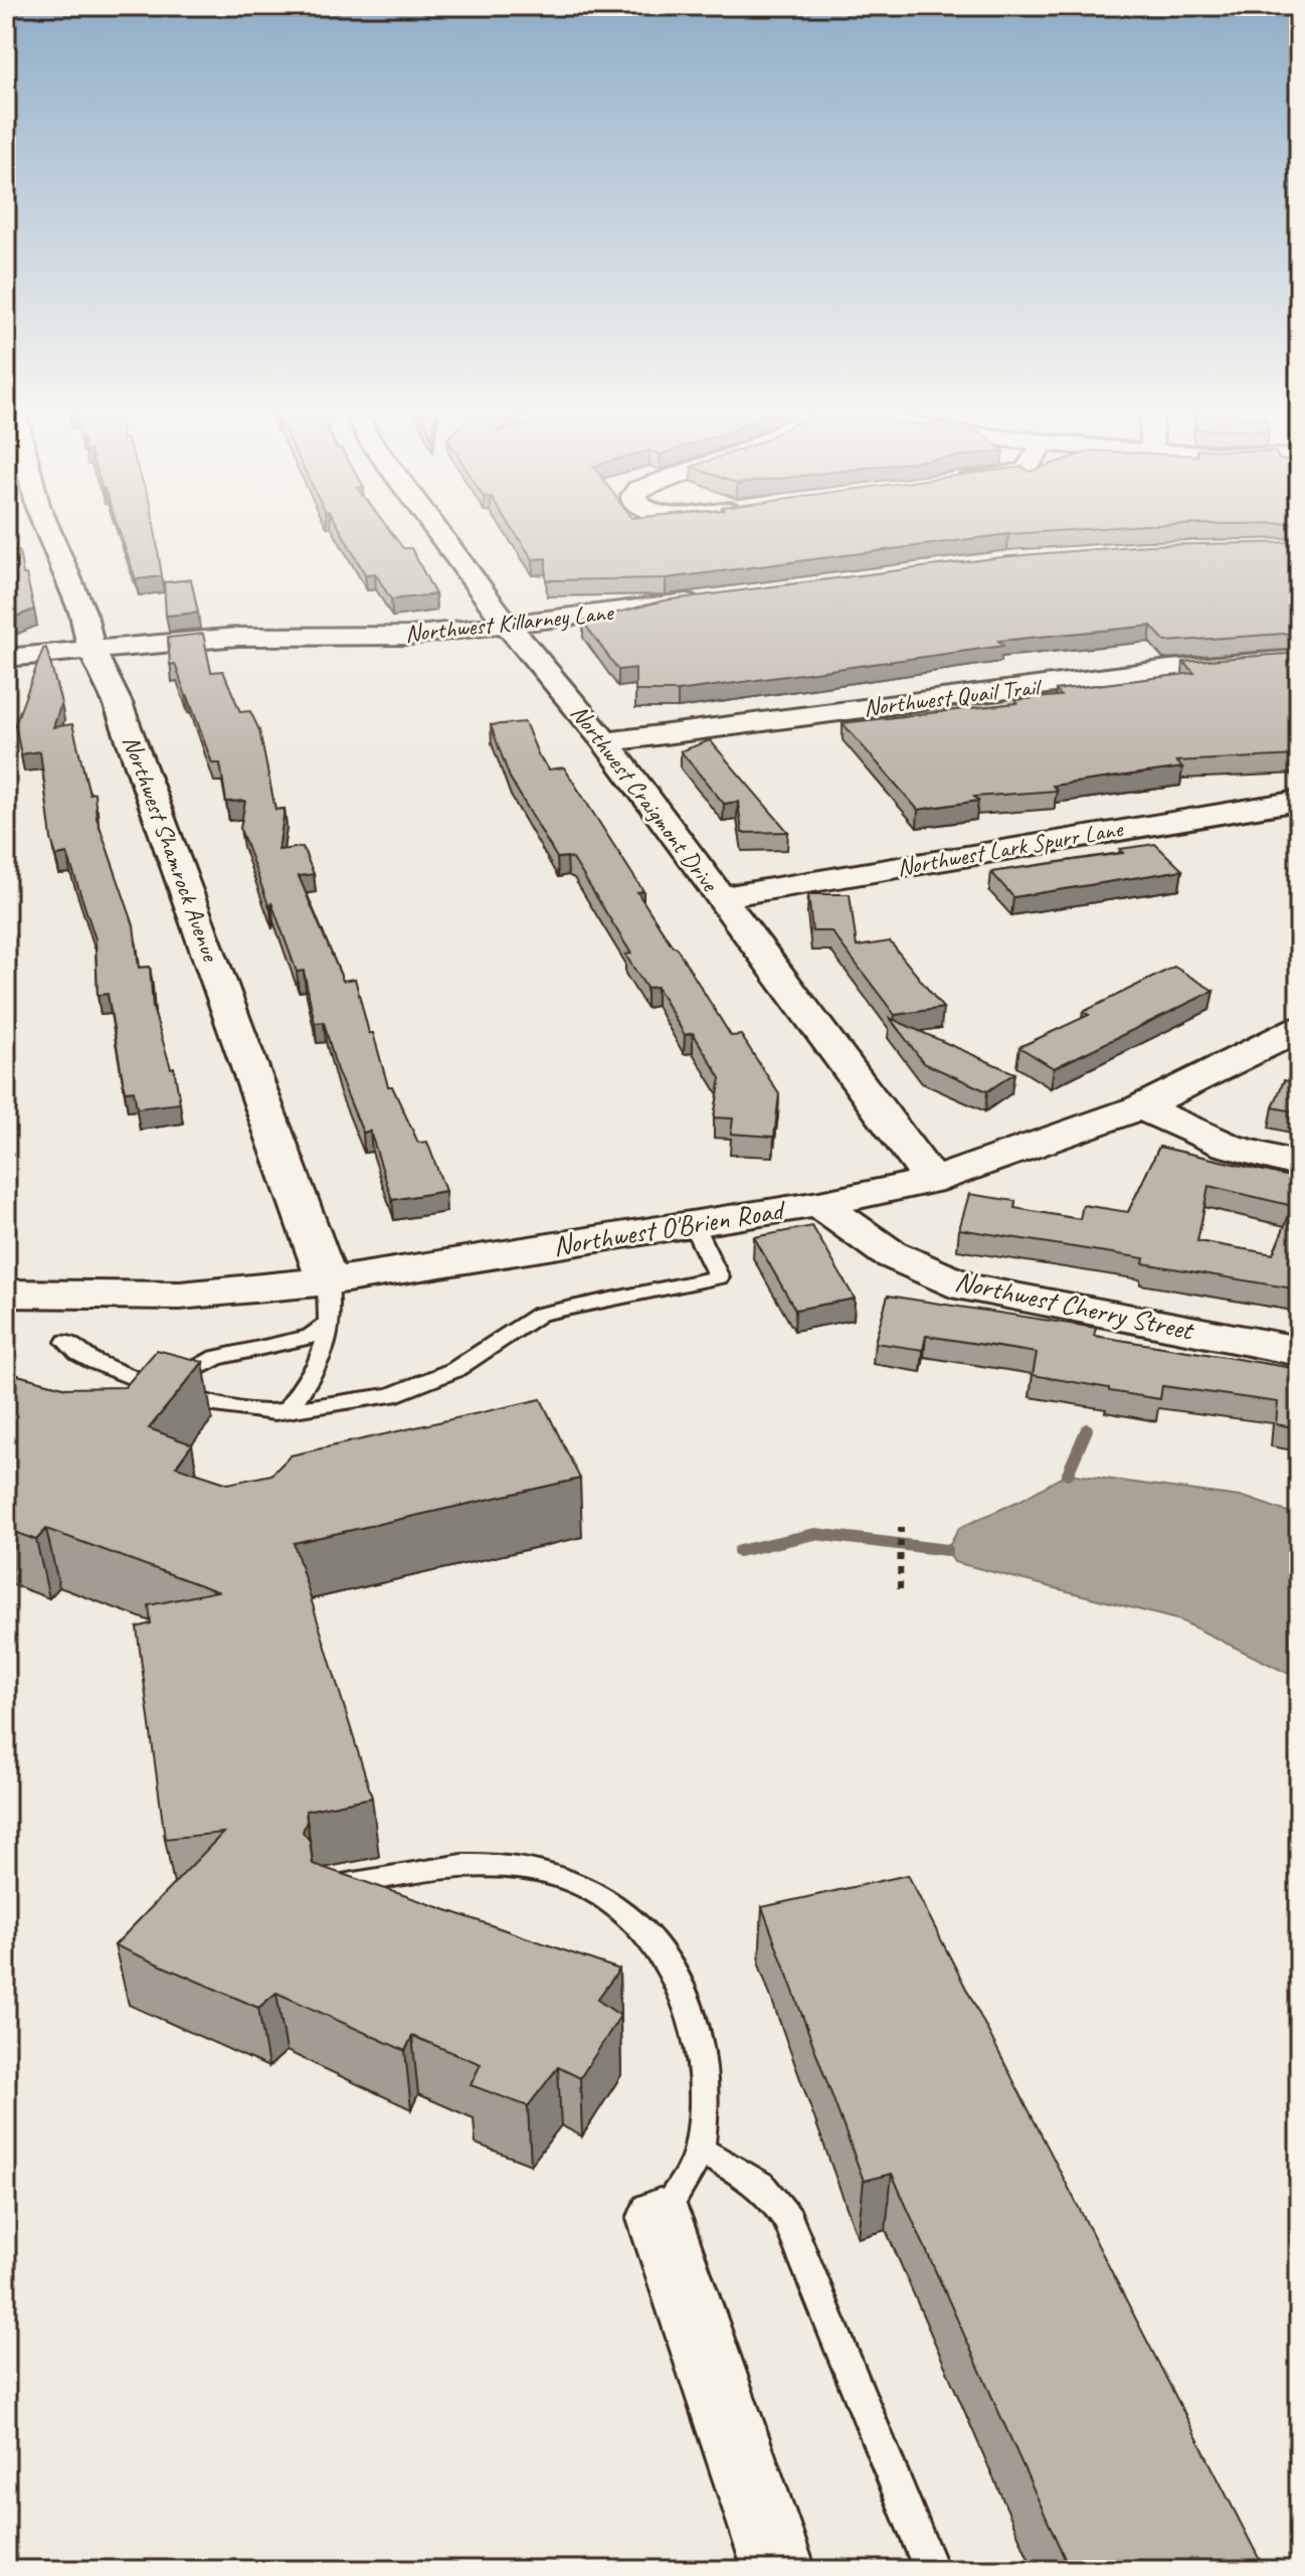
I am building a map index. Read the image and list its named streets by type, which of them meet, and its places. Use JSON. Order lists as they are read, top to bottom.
{
  "streets": {
    "street": [
      "Northwest Killarney Lane",
      "Northwest Quail Trail",
      "Northwest Craigmont Drive",
      "Northwest Shamrock Avenue",
      "Northwest Lark Spurr Lane",
      "Northwest O'Brien Road",
      "Northwest Cherry Street"
    ]
  },
  "crossings": [
    ["Northwest Killarney Lane", "Northwest Craigmont Drive"],
    ["Northwest Killarney Lane", "Northwest Shamrock Avenue"],
    ["Northwest Quail Trail", "Northwest Craigmont Drive"],
    ["Northwest Craigmont Drive", "Northwest Lark Spurr Lane"],
    ["Northwest Craigmont Drive", "Northwest O'Brien Road"],
    ["Northwest Shamrock Avenue", "Northwest O'Brien Road"],
    ["Northwest O'Brien Road", "Northwest Cherry Street"]
  ]
}
